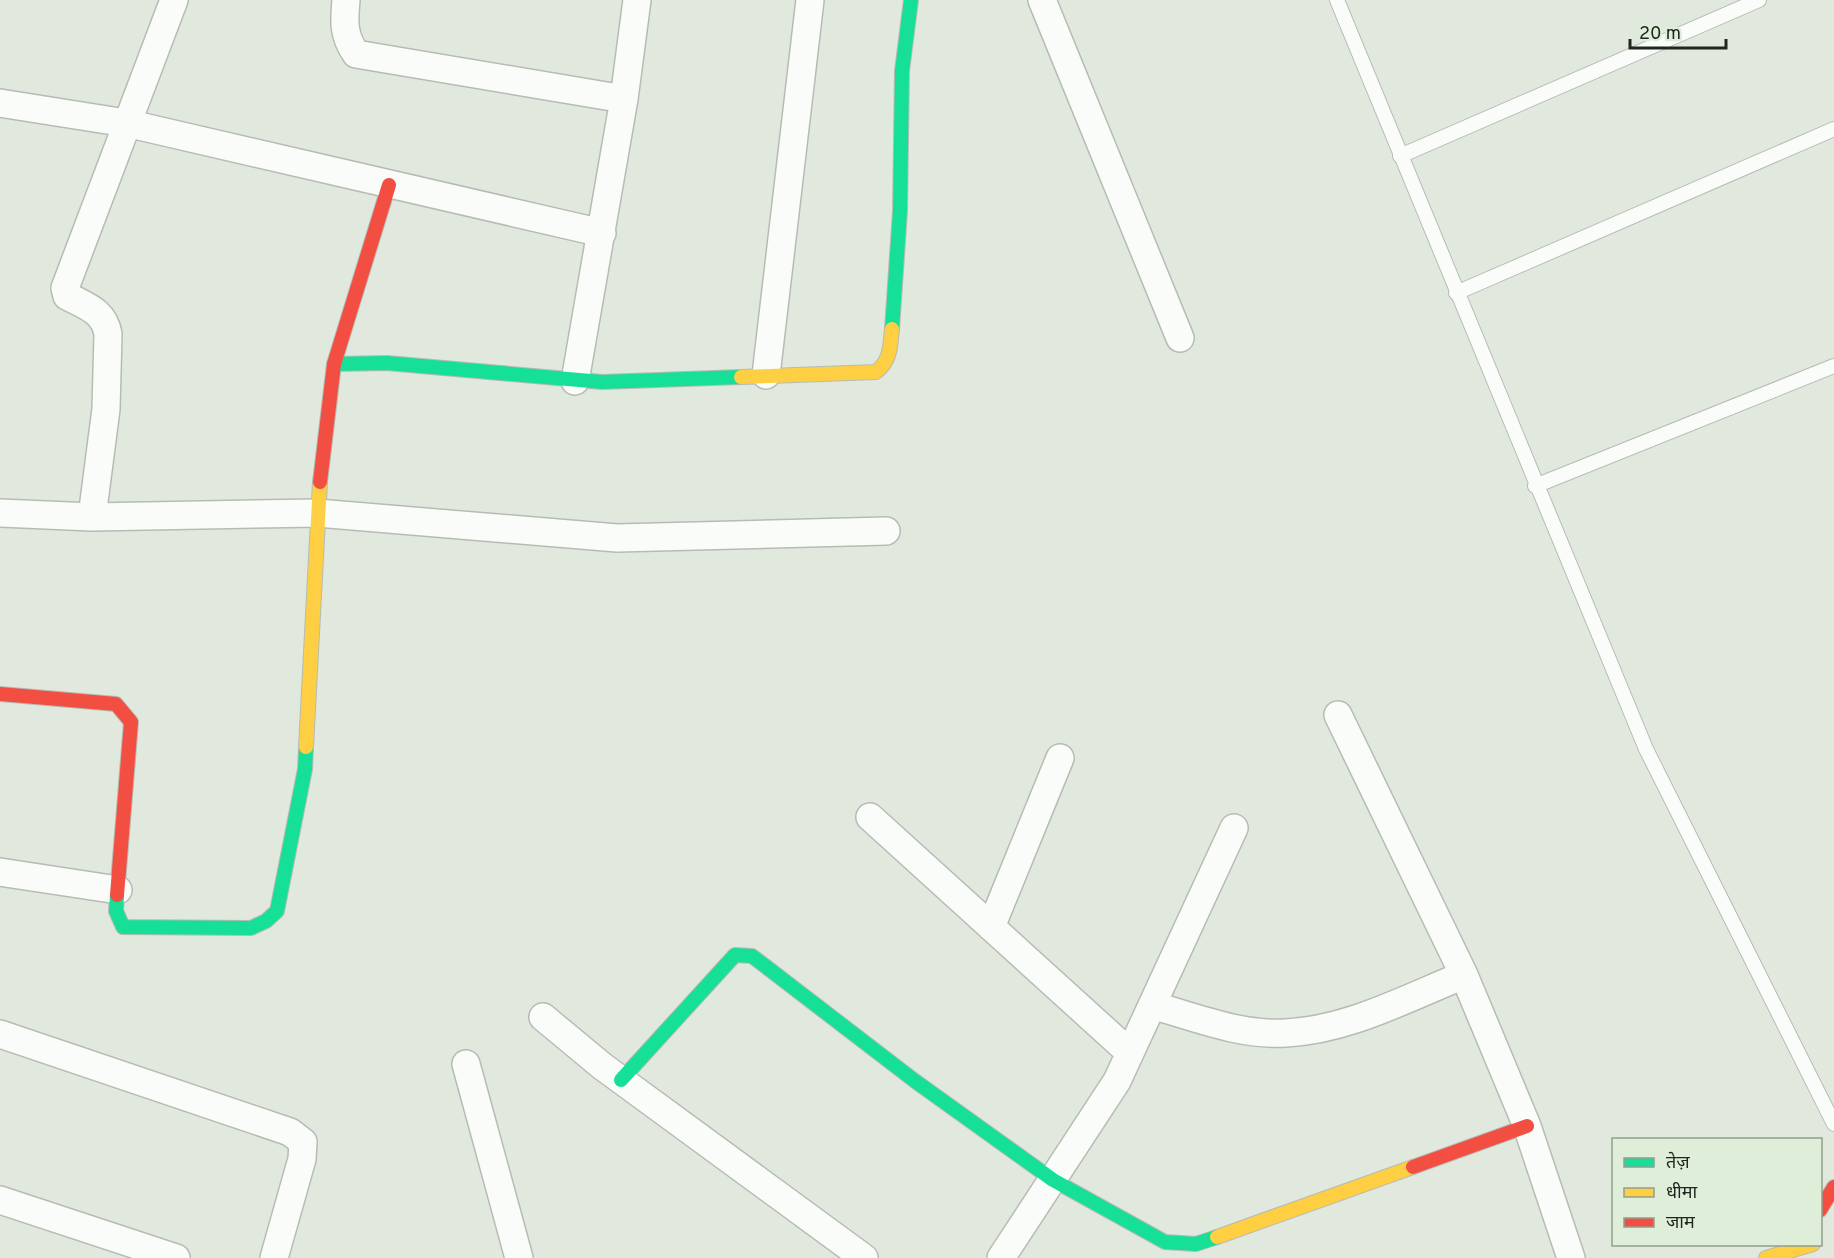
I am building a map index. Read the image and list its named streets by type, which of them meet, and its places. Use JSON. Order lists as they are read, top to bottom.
{
  "legend": ["तेज़", "धीमा", "जाम"],
  "scale_bar": "20 m"
}
